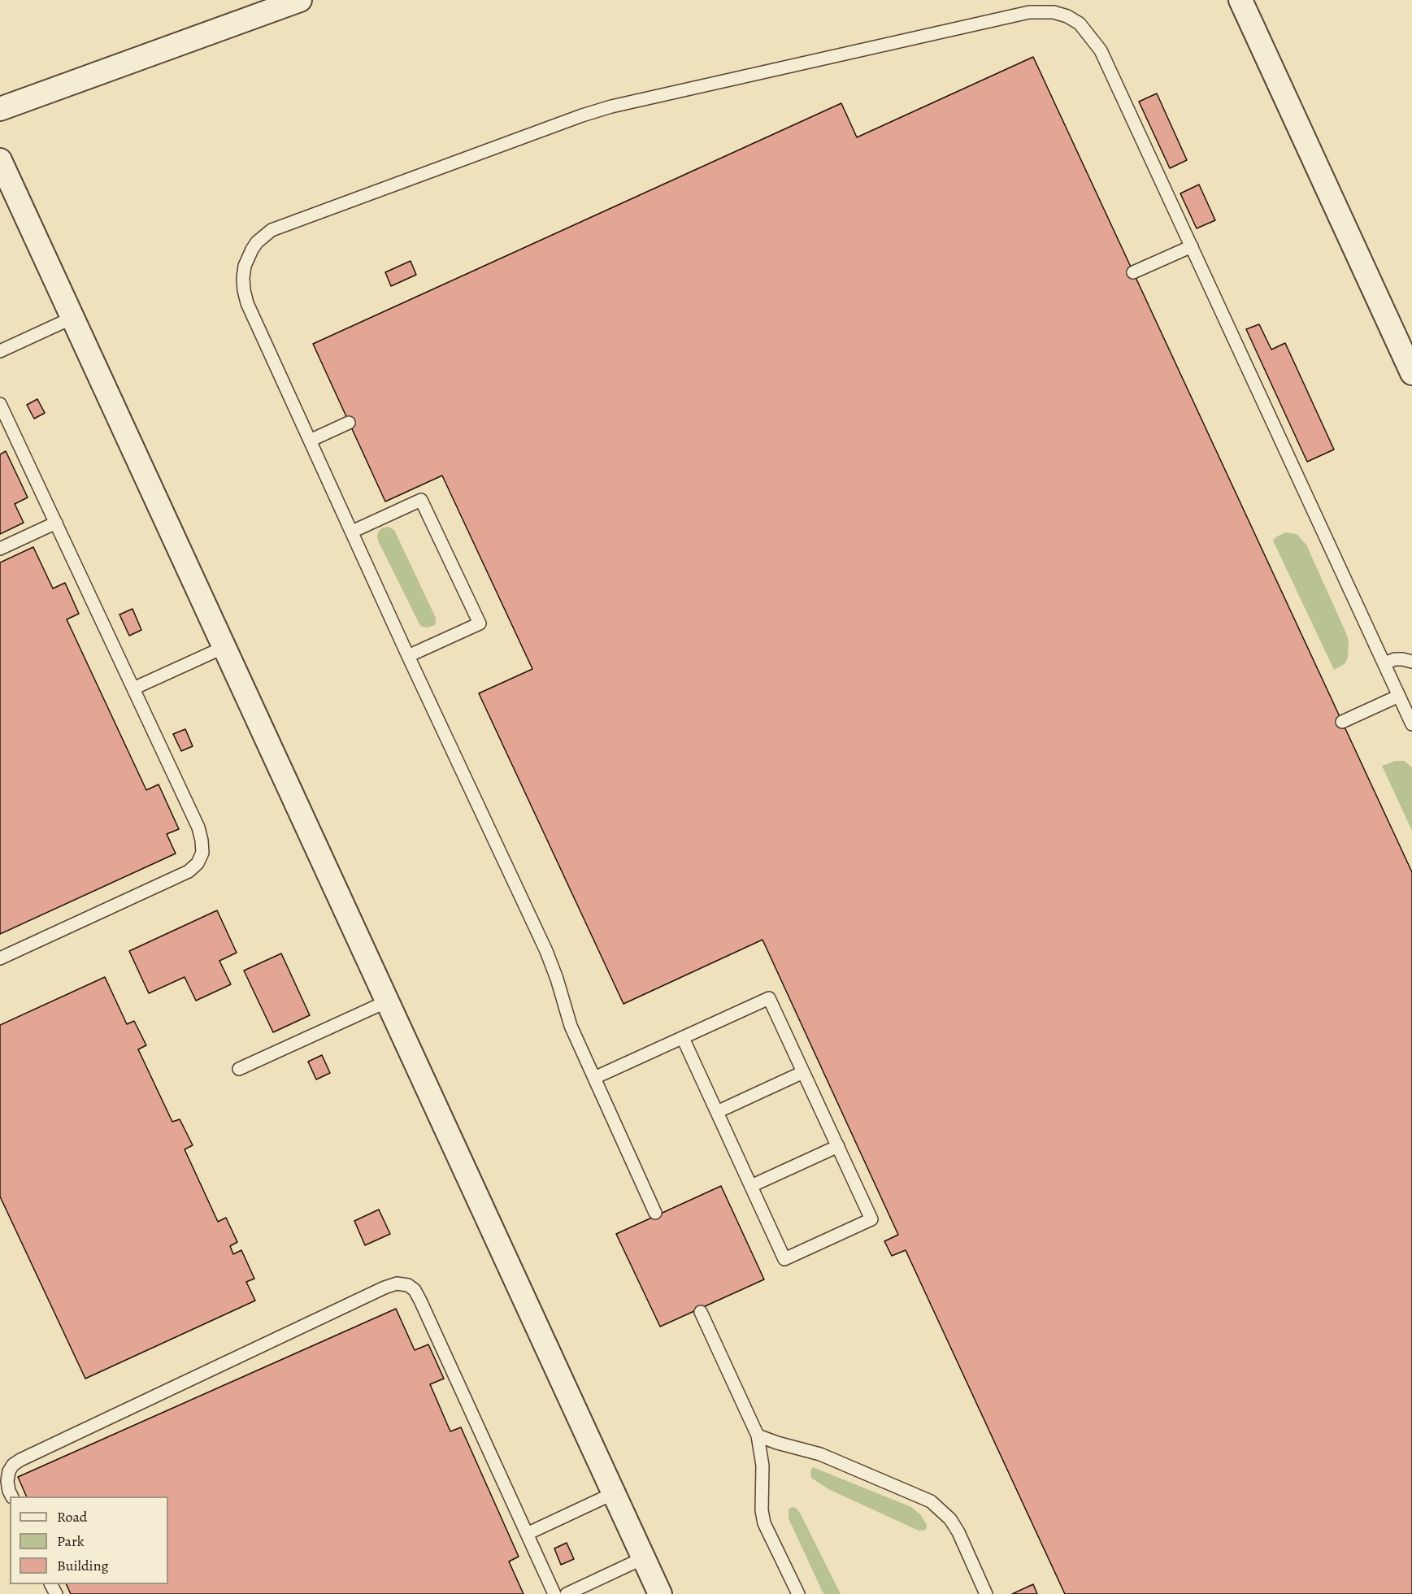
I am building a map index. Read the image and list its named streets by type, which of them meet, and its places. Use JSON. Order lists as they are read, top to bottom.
{
  "legend": ["Road", "Park", "Building"]
}
